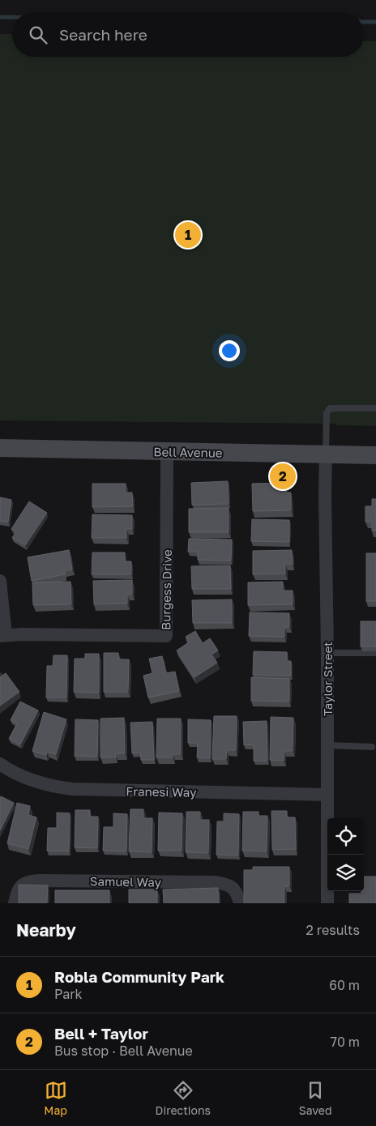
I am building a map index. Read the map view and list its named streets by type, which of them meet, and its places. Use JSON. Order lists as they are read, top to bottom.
{
  "streets": {
    "main road": ["Bell Avenue"],
    "street": [
      "Burgess Drive",
      "Taylor Street",
      "Franesi Way",
      "Samuel Way"
    ]
  },
  "crossings": [
    ["Bell Avenue", "Burgess Drive"],
    ["Bell Avenue", "Taylor Street"],
    ["Taylor Street", "Franesi Way"]
  ],
  "page": {
    "search": "Search here",
    "pins": ["1", "2"],
    "heading": ["Nearby", "2 results"],
    "list": [
      {
        "mark": "1",
        "name": "Robla Community Park",
        "note": "Park",
        "value": "60 m"
      },
      {
        "mark": "2",
        "name": "Bell + Taylor",
        "note": "Bus stop · Bell Avenue",
        "value": "70 m"
      }
    ],
    "nav": ["Map", "Directions", "Saved"]
  }
}
